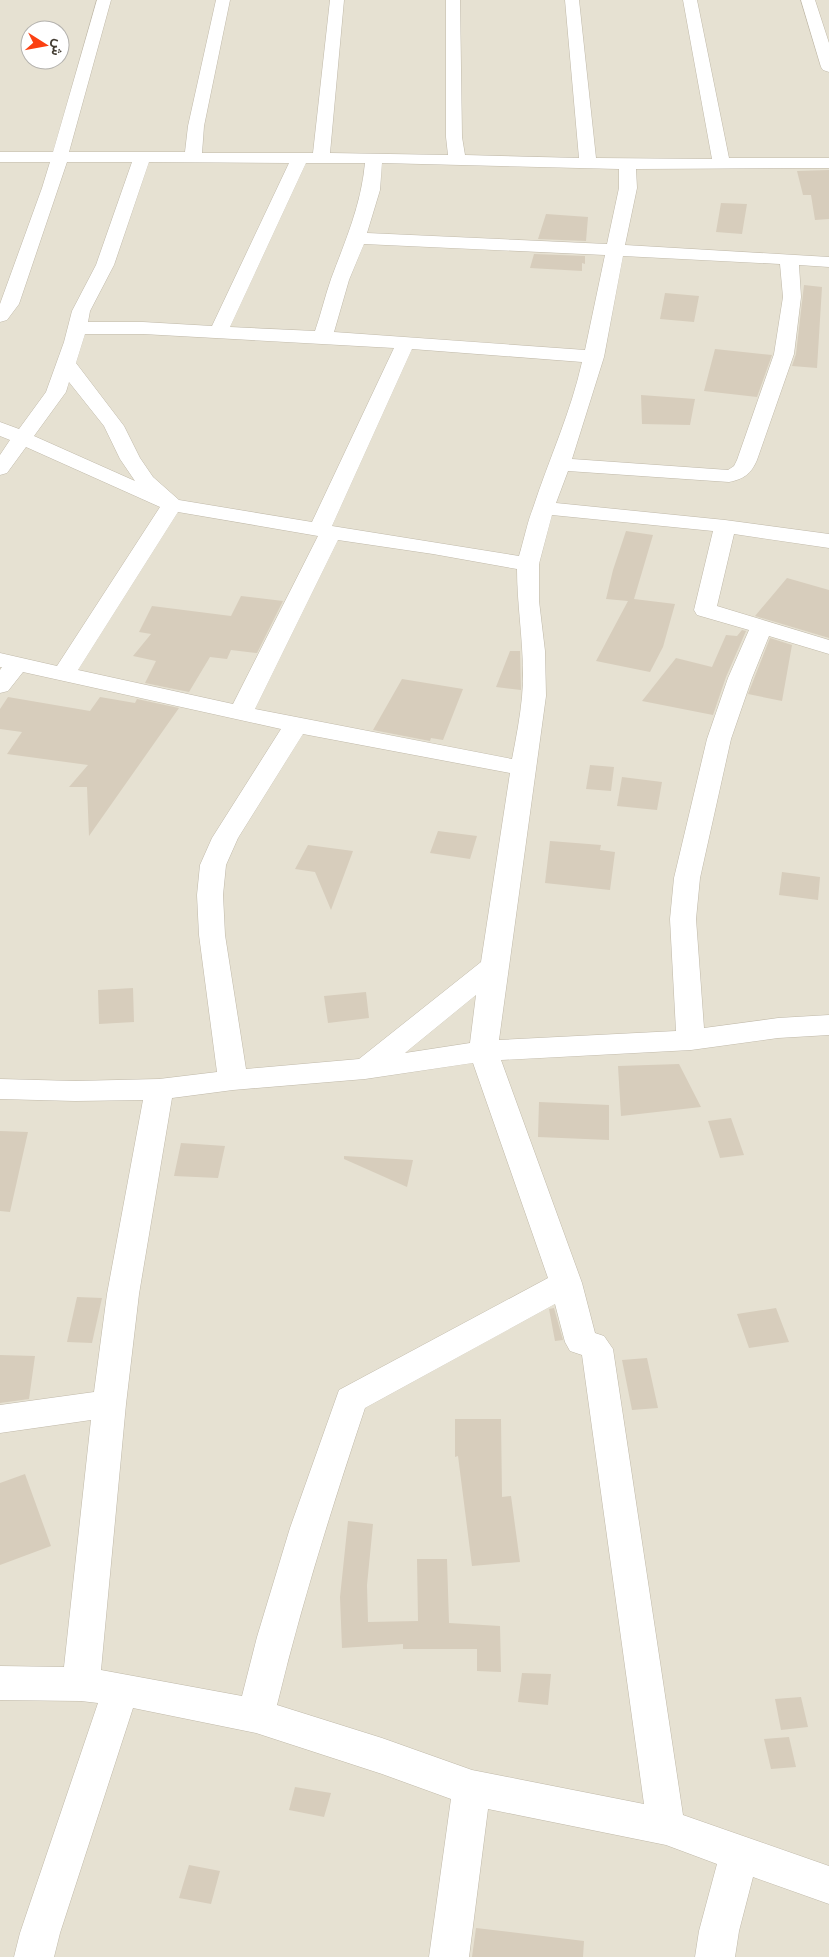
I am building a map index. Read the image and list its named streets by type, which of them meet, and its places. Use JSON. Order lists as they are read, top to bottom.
{
  "north": "right"
}
